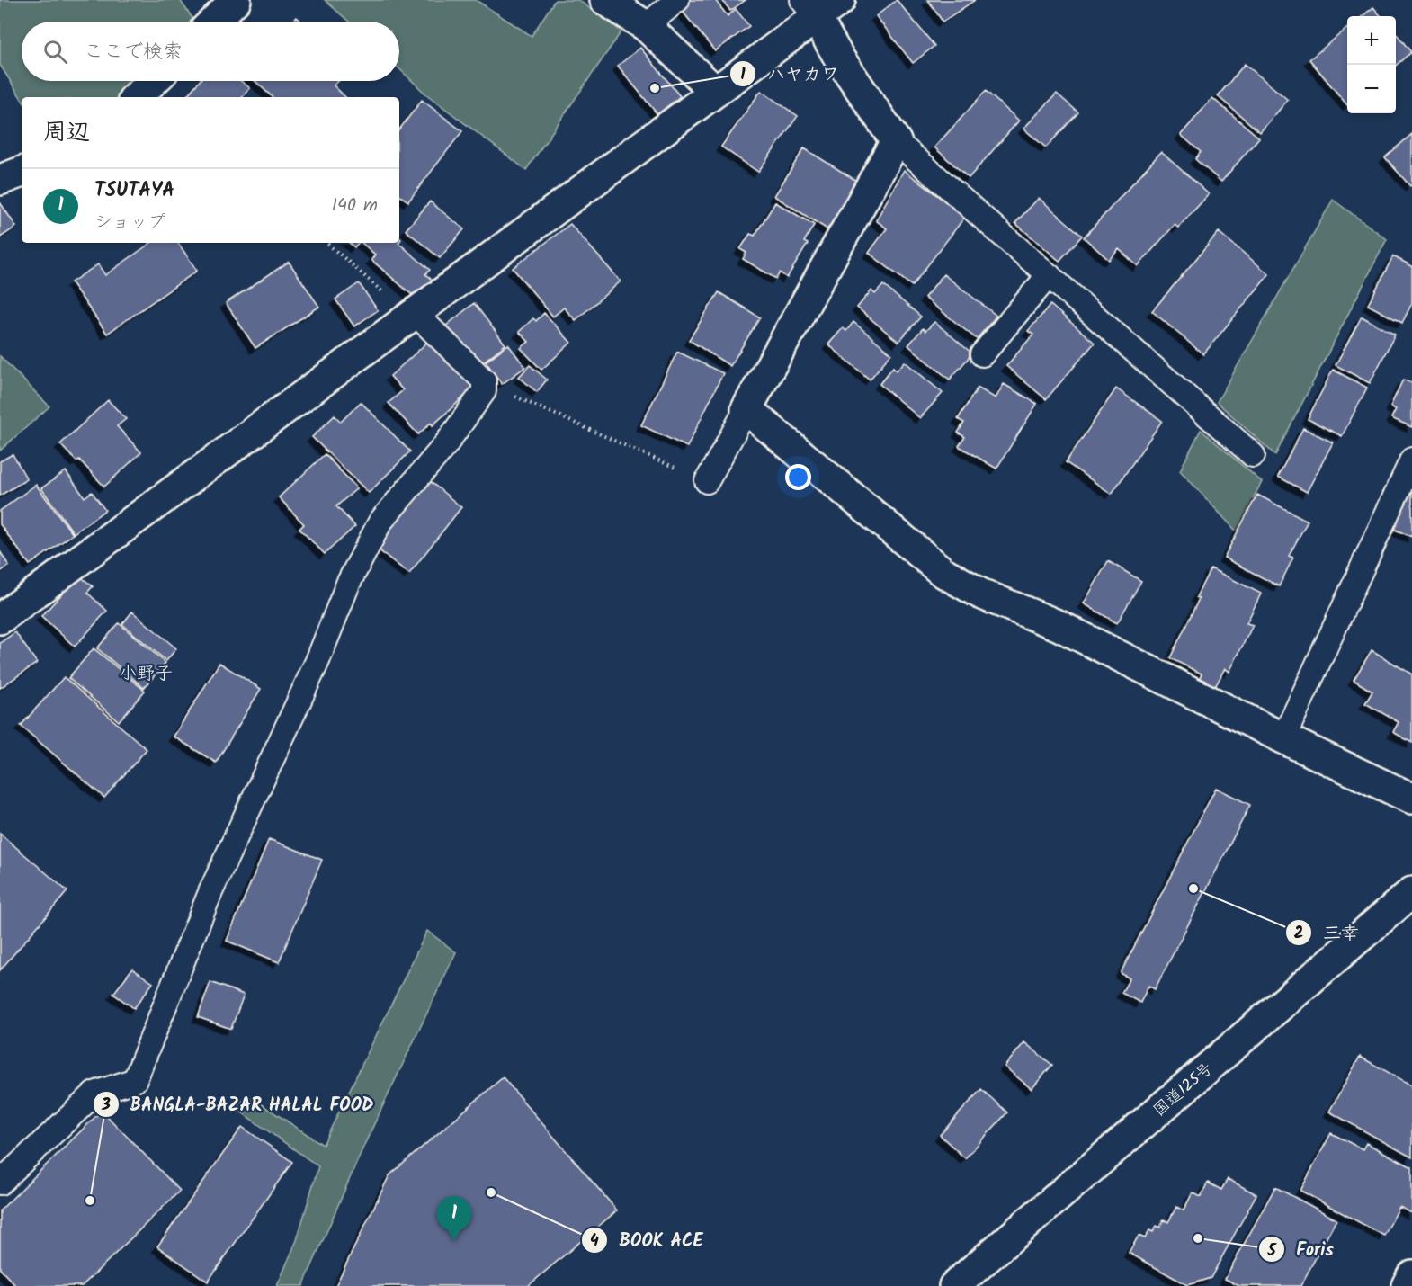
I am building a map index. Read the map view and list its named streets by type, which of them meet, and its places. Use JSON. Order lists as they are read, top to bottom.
{
  "streets": {
    "main road": ["国道125号"]
  },
  "districts": ["小野子"],
  "places": [
    "ハヤカワ",
    "三幸",
    "BOOK ACE",
    "BANGLA-BAZAR HALAL FOOD",
    "Foris"
  ],
  "page": {
    "map_buttons": ["+", "−"],
    "search": "ここで検索",
    "heading": "周辺",
    "list": [
      {
        "mark": "1",
        "name": "TSUTAYA",
        "note": "ショップ",
        "value": "140 m"
      }
    ],
    "pins": "1"
  }
}
